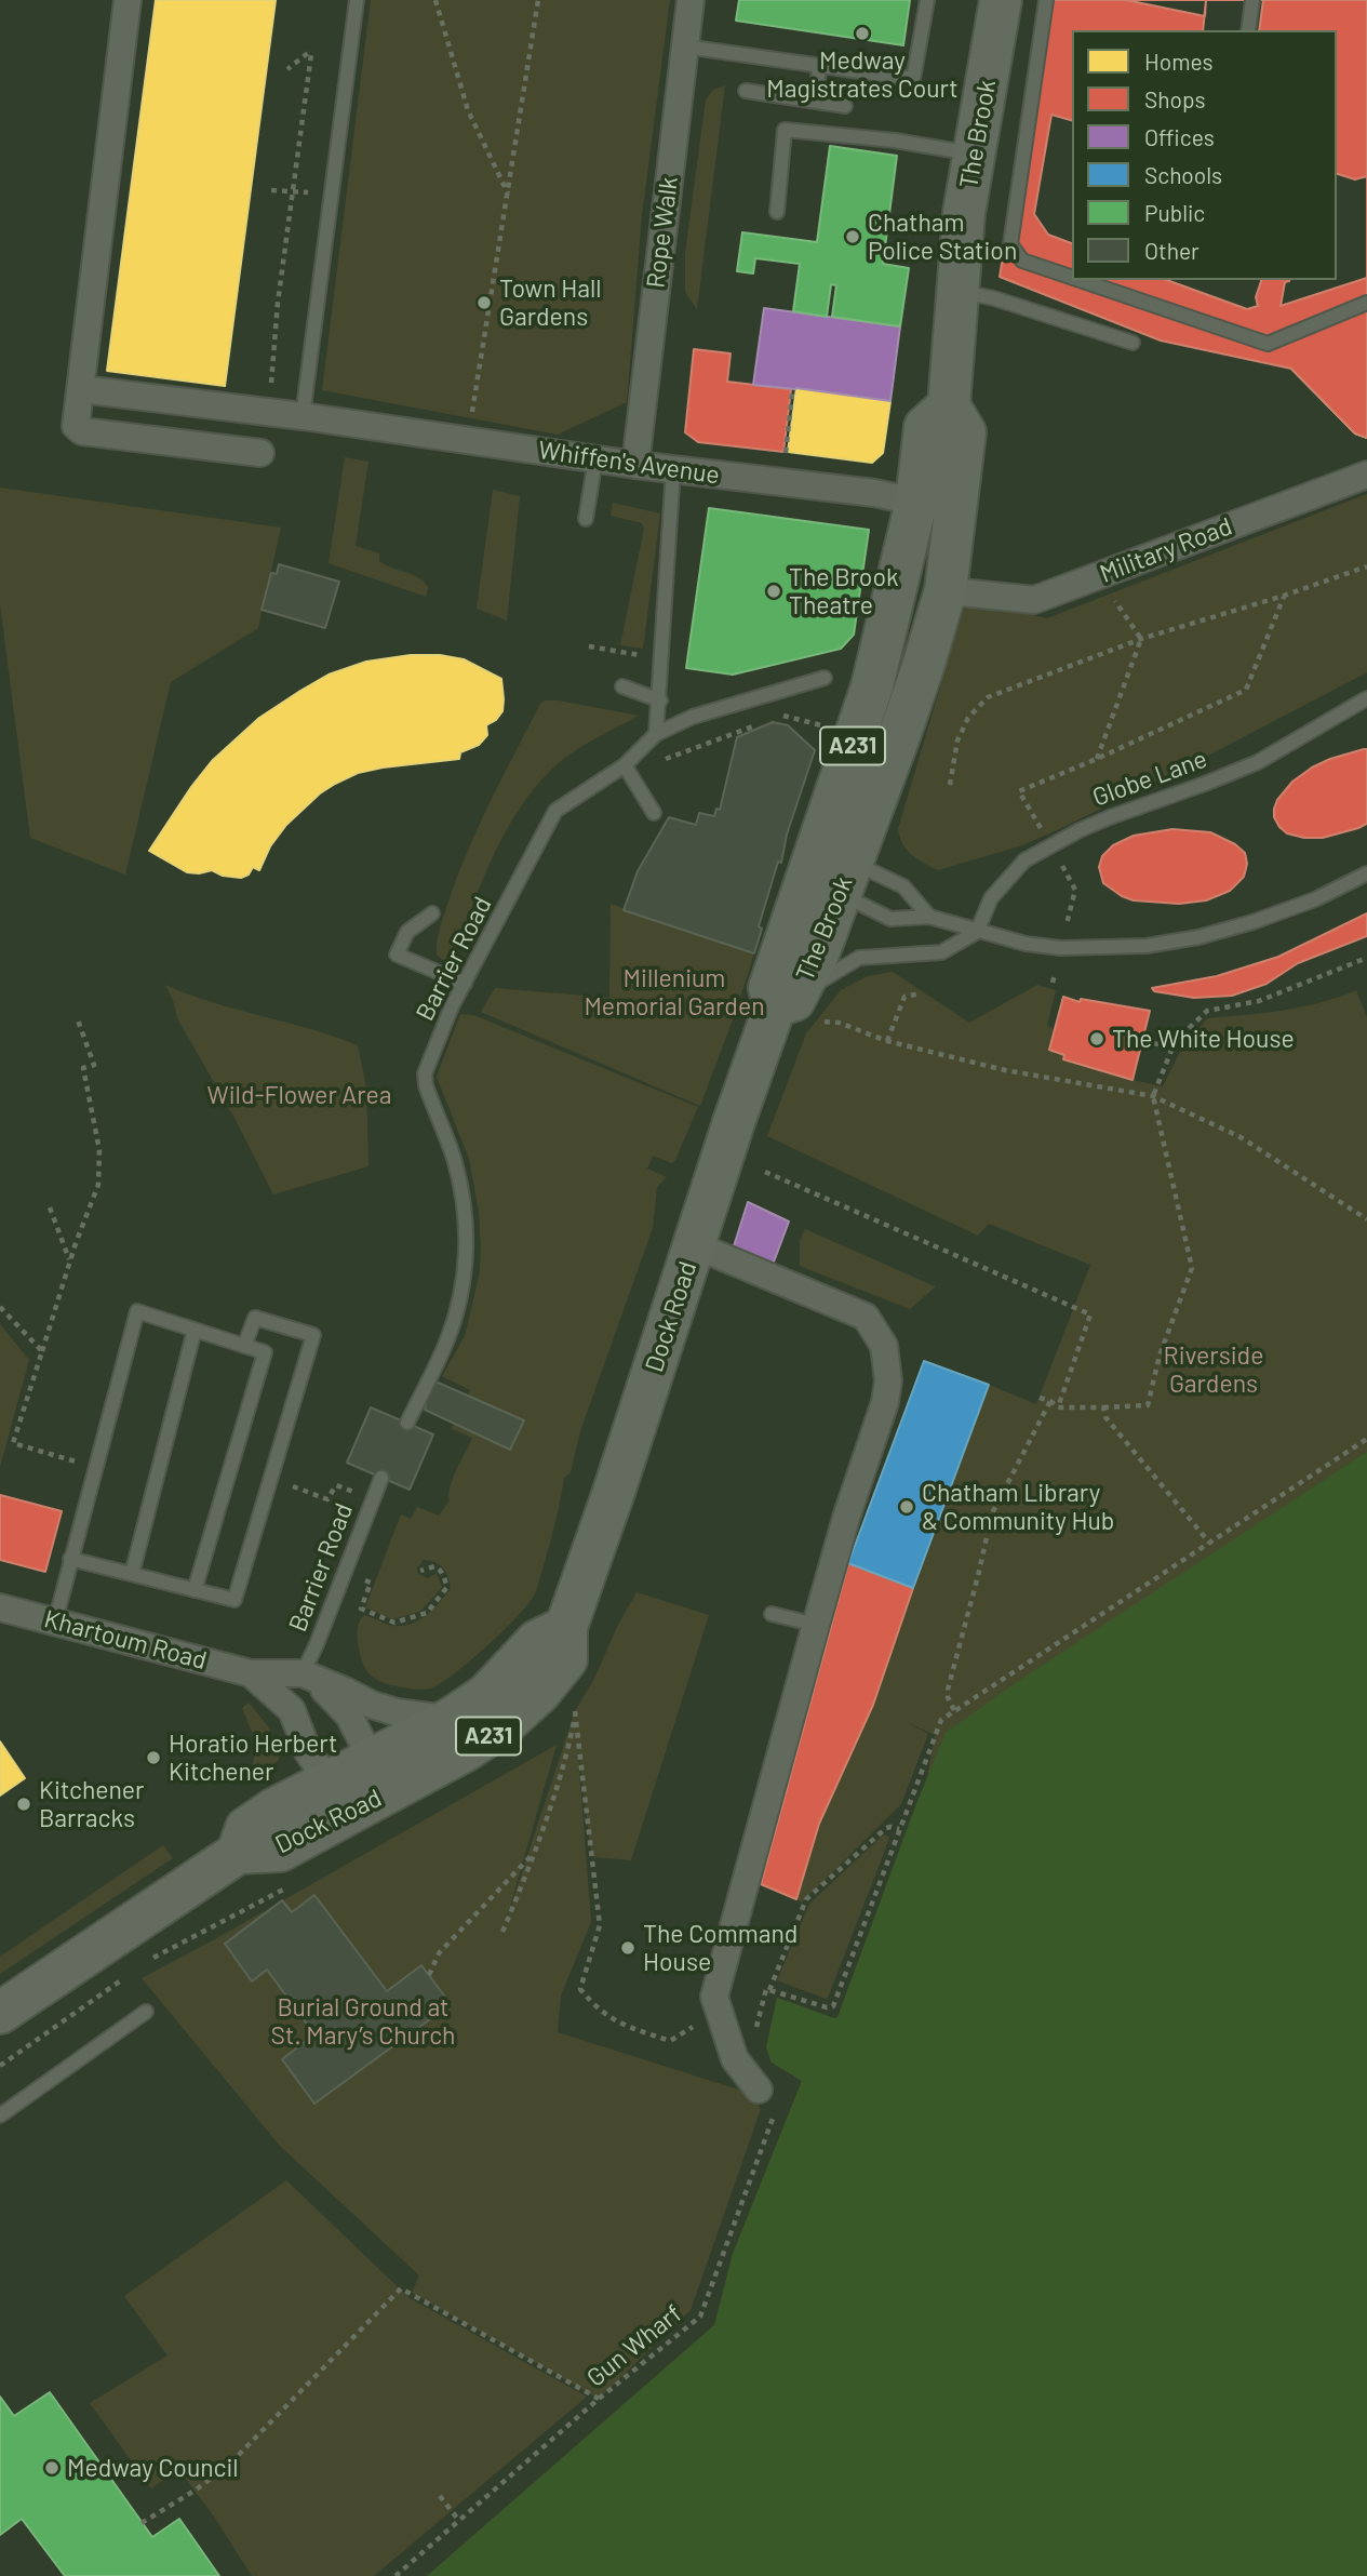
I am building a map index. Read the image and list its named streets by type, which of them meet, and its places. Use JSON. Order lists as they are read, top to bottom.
{
  "streets": {
    "main road": ["The Brook", "A231", "Dock Road"],
    "street": [
      "Rope Walk",
      "Whiffen's Avenue",
      "Military Road",
      "Khartoum Road"
    ],
    "lane": ["Globe Lane", "Barrier Road"],
    "path": ["Gun Wharf"]
  },
  "crossings": [
    ["The Brook", "Whiffen's Avenue"],
    ["The Brook", "Dock Road"],
    ["Rope Walk", "Whiffen's Avenue"],
    ["Barrier Road", "Khartoum Road"],
    ["Dock Road", "Khartoum Road"]
  ],
  "parks": [
    "Millenium Memorial Garden",
    "Wild-Flower Area",
    "Riverside Gardens",
    "Burial Ground at St. Mary’s Church"
  ],
  "places": [
    "Medway Magistrates Court",
    "Chatham Police Station",
    "Town Hall Gardens",
    "The Brook Theatre",
    "The White House",
    "Chatham Library & Community Hub",
    "Horatio Herbert Kitchener",
    "Kitchener Barracks",
    "The Command House",
    "Medway Council"
  ],
  "legend": [
    "Homes",
    "Shops",
    "Offices",
    "Schools",
    "Public",
    "Other"
  ]
}
